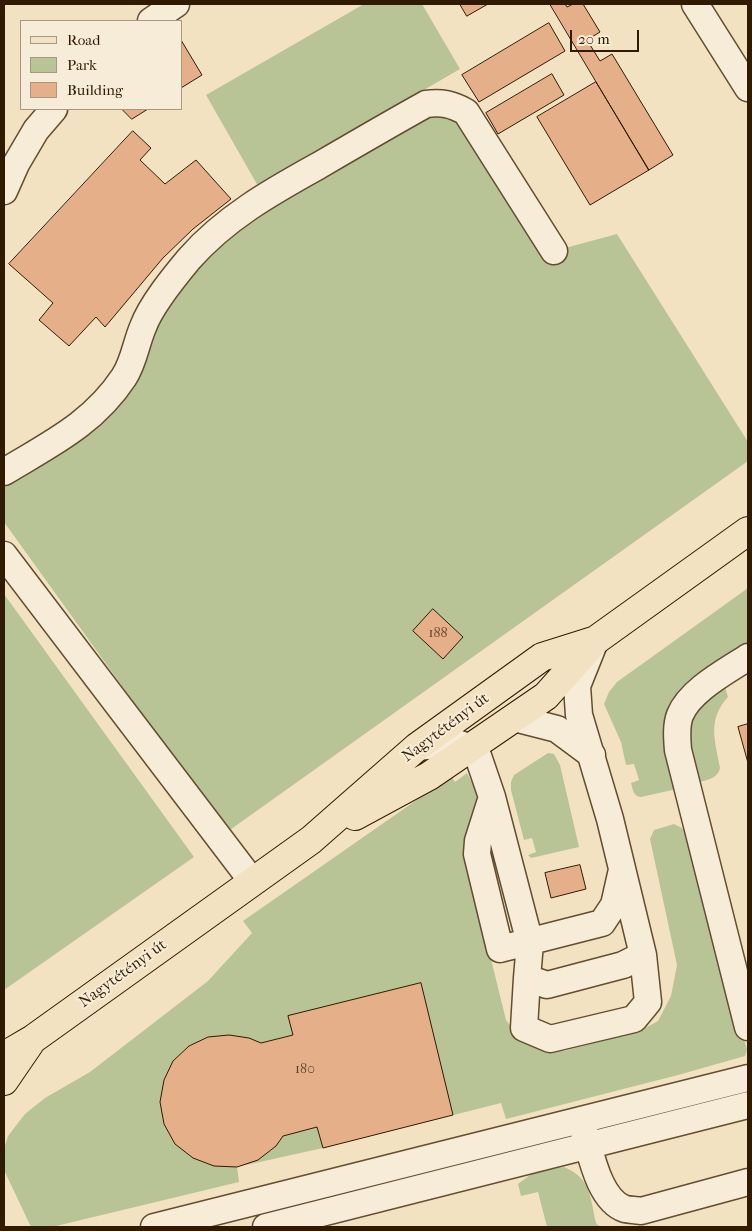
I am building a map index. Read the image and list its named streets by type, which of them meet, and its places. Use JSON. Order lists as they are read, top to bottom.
{
  "streets": {
    "main road": ["Nagytétényi út"]
  },
  "house_numbers": ["188", "180"],
  "legend": ["Road", "Park", "Building"],
  "scale_bar": "20 m"
}
